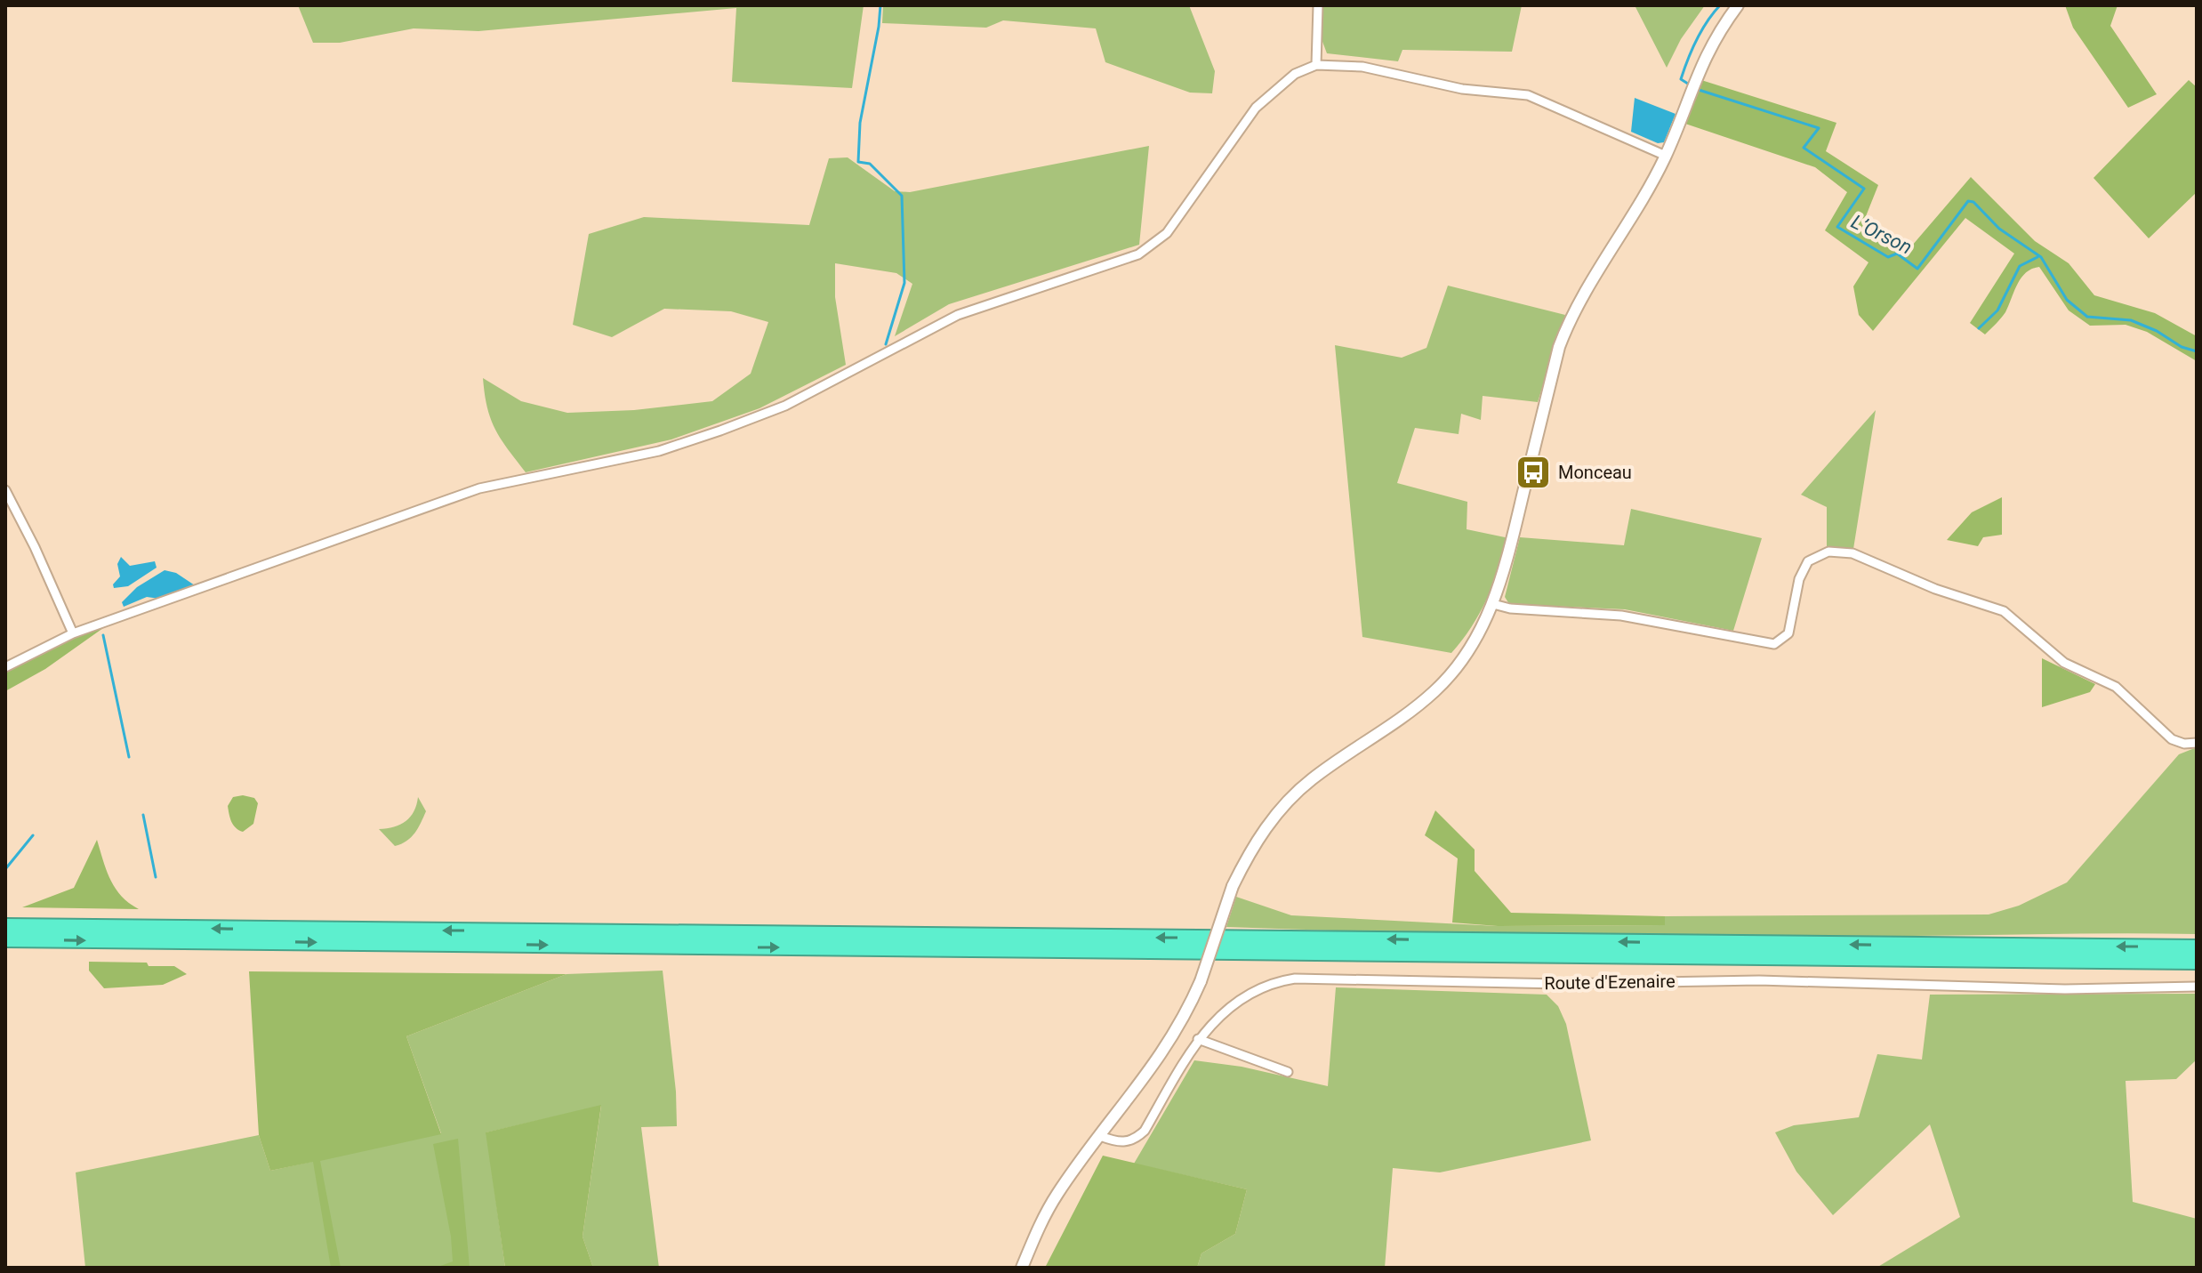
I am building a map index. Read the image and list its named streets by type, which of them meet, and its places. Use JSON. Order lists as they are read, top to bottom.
{
  "streets": {
    "street": ["Route d'Ezenaire"]
  },
  "water": ["L’Orson"],
  "places": {
    "bus stop": ["Monceau"]
  }
}
